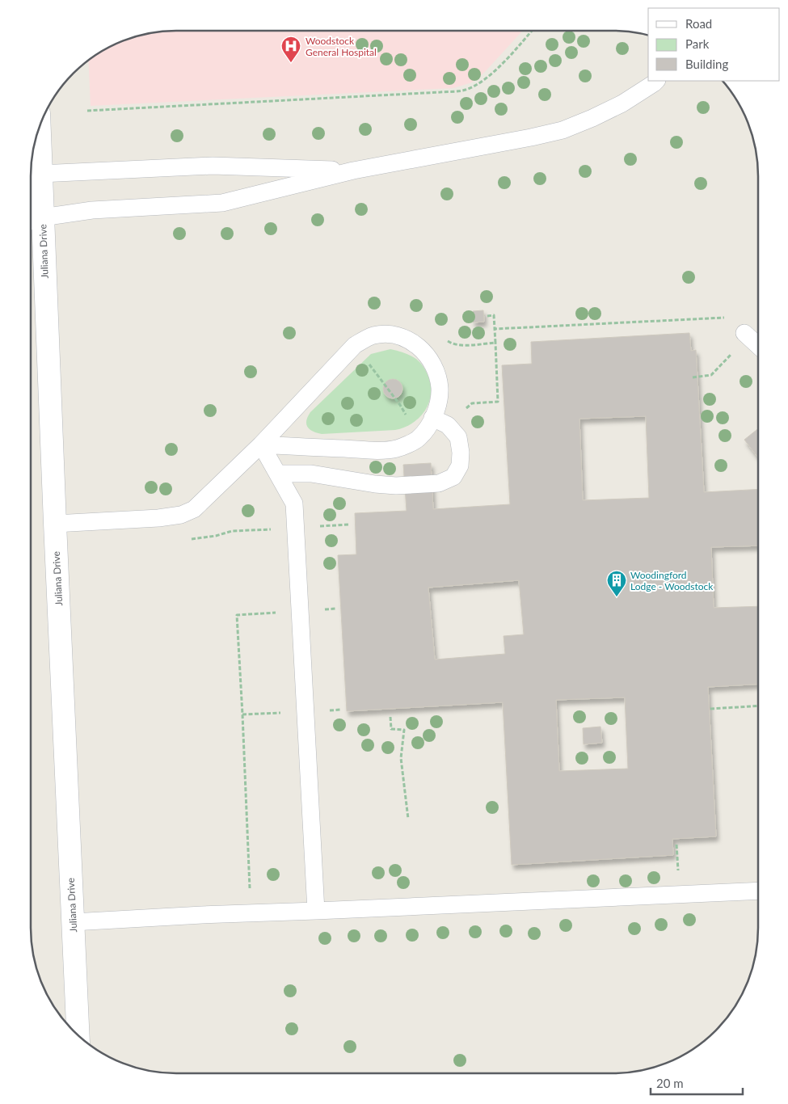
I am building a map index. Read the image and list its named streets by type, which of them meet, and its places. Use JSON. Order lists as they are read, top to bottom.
{
  "streets": {
    "street": ["Juliana Drive"]
  },
  "places": {
    "hospital": ["Woodstock General Hospital"],
    "building": ["Woodingford Lodge - Woodstock"]
  },
  "legend": ["Road", "Park", "Building"],
  "scale_bar": "20 m"
}
